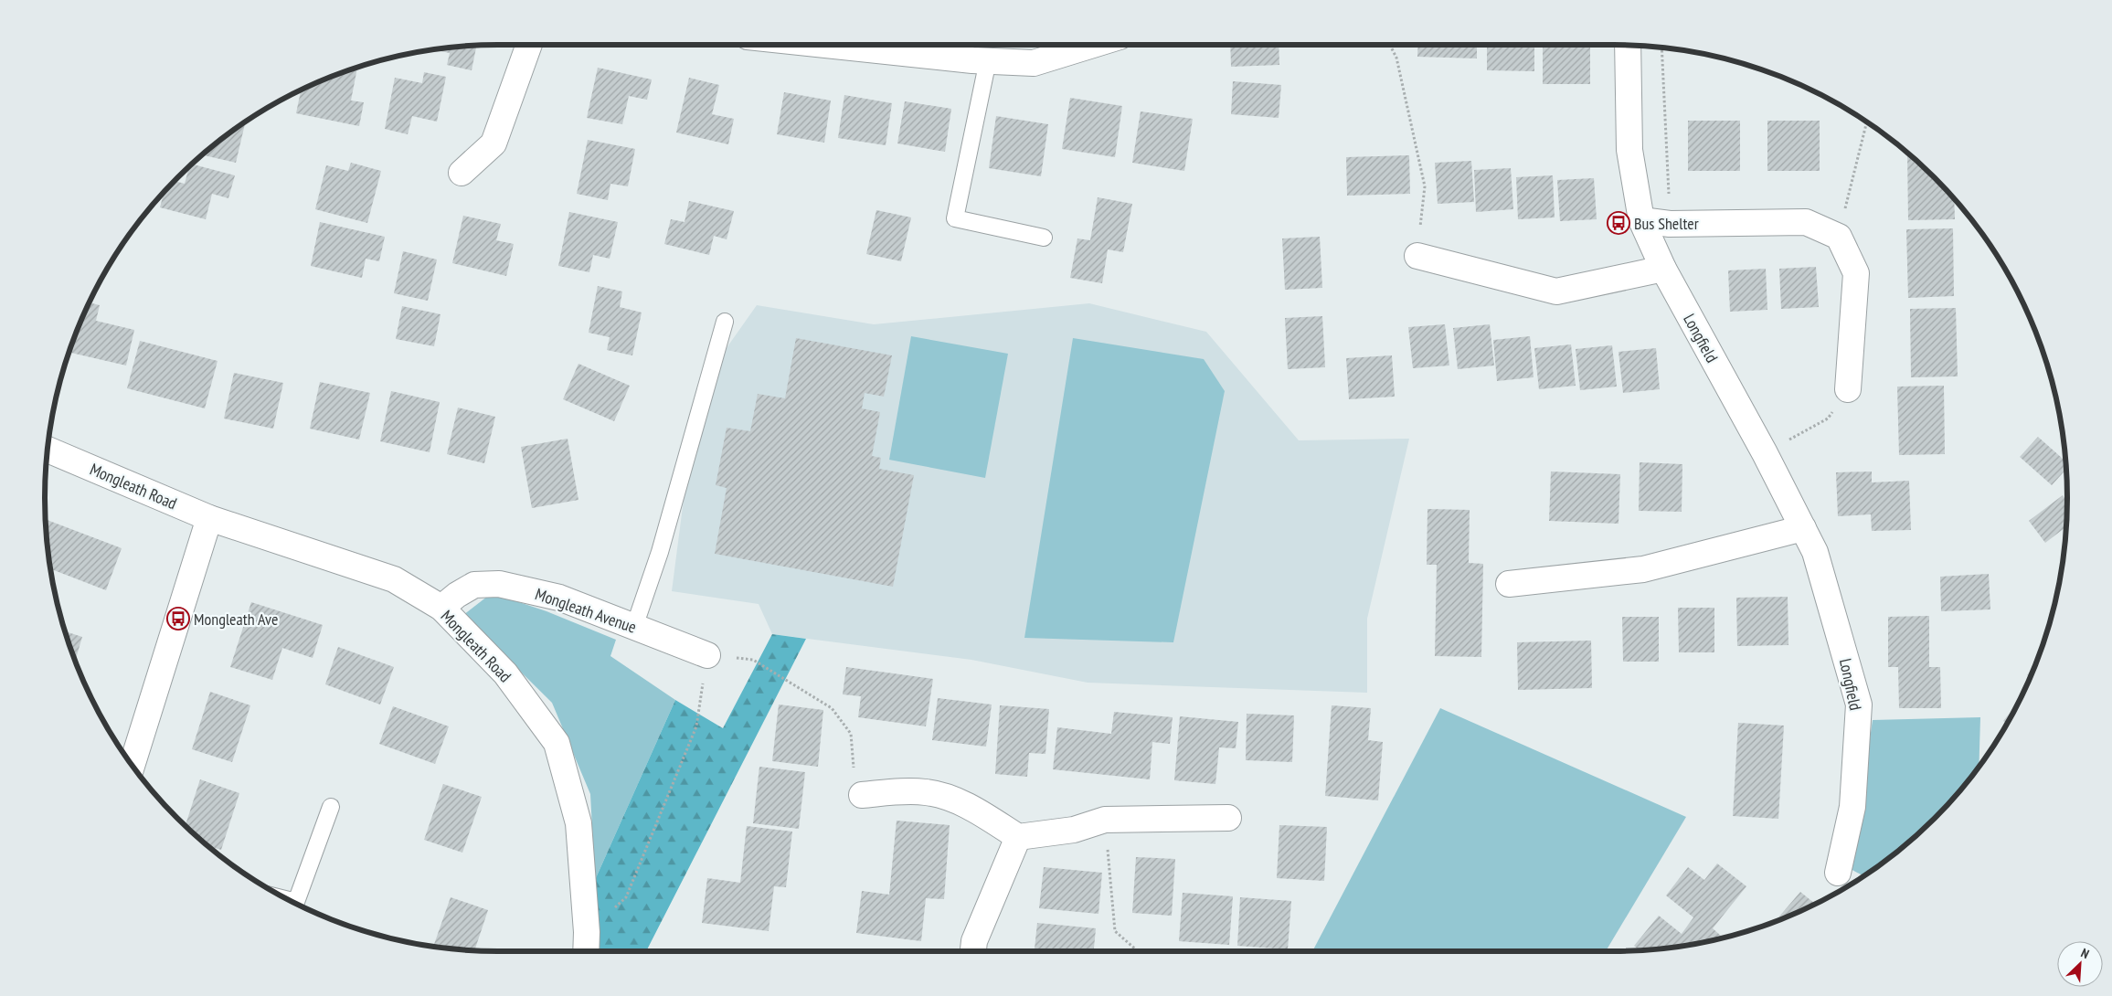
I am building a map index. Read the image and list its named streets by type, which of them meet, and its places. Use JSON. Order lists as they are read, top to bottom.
{
  "streets": {
    "street": ["Longfield", "Mongleath Road", "Mongleath Avenue"]
  },
  "crossings": [
    ["Mongleath Road", "Mongleath Avenue"]
  ],
  "places": {
    "bus stop": ["Bus Shelter", "Mongleath Ave"]
  },
  "north": "top right"
}
